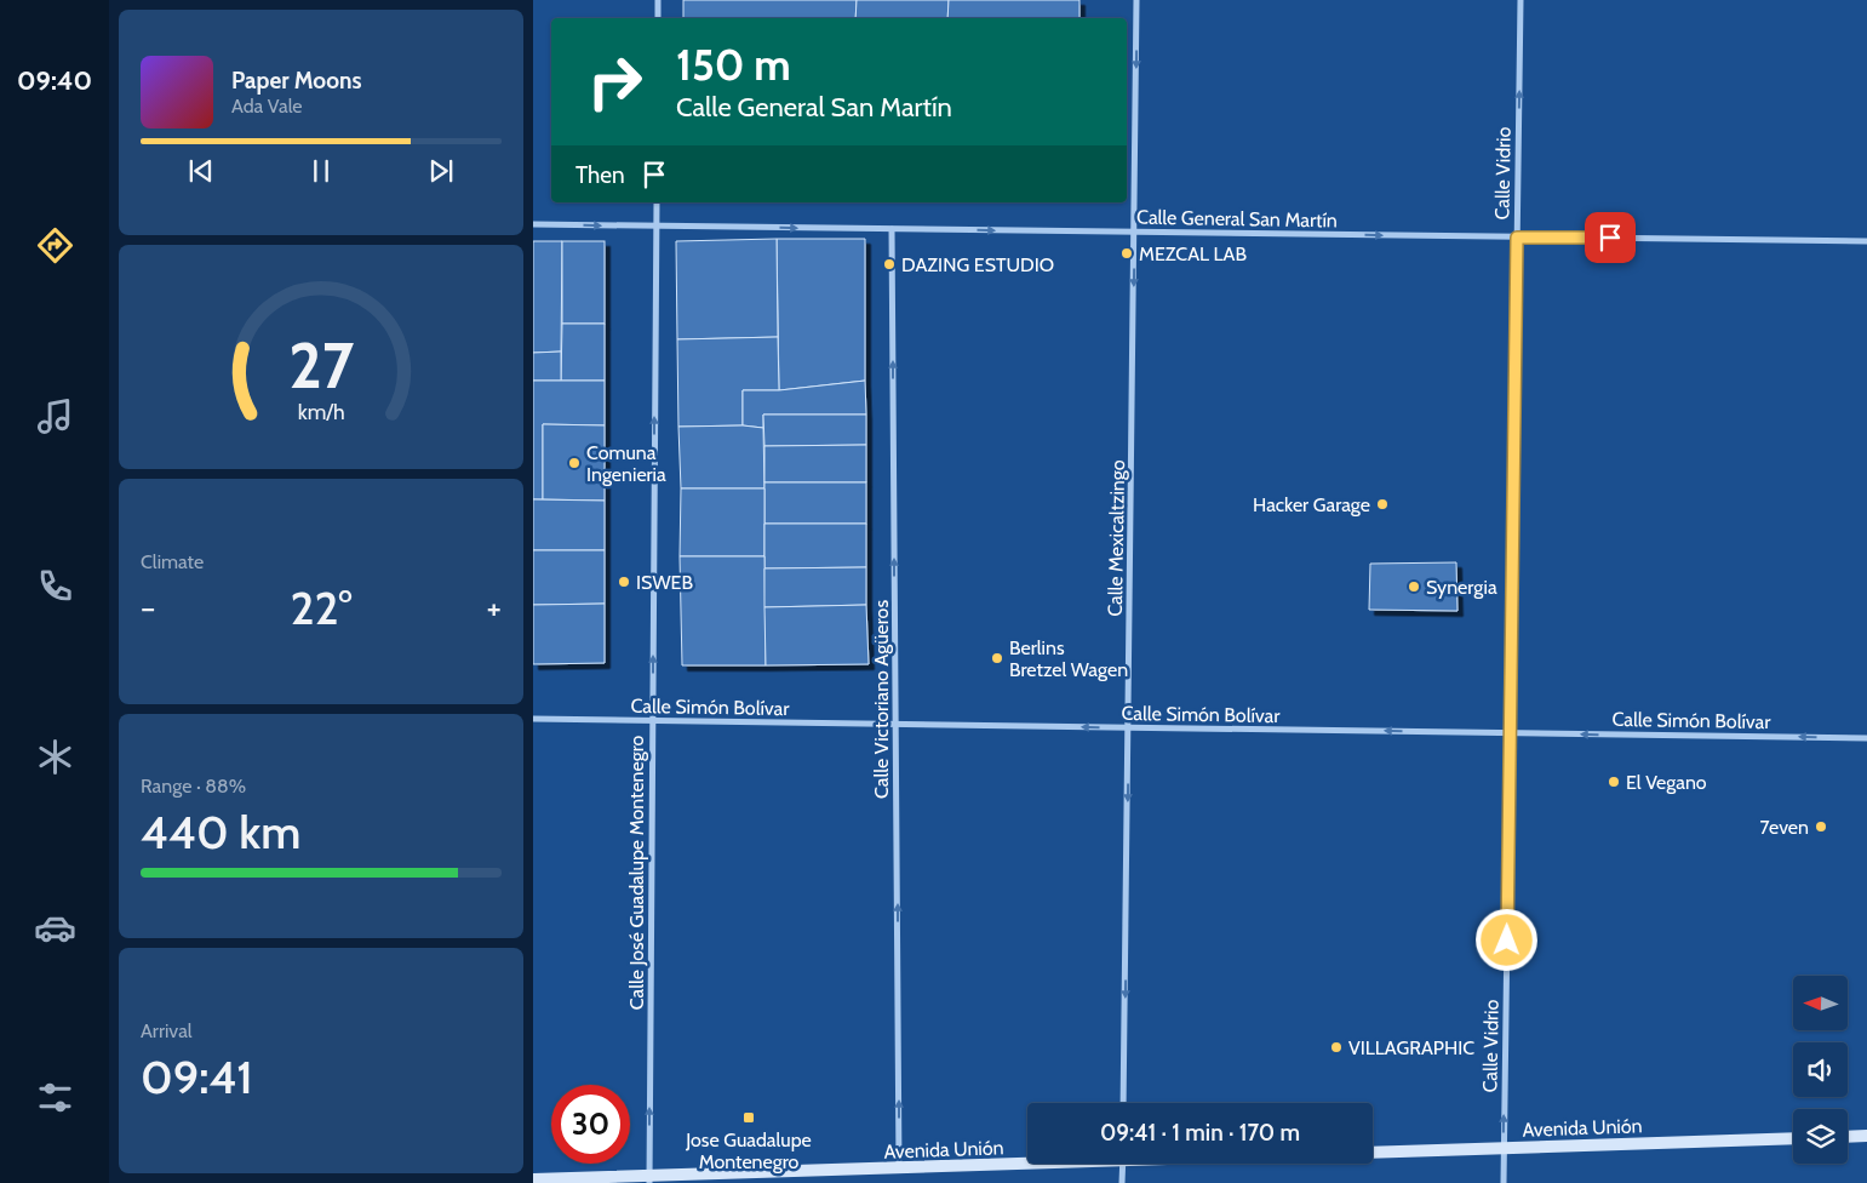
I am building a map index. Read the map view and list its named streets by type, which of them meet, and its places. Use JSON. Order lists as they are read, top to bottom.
{
  "streets": {
    "main road": ["Avenida Unión"],
    "street": [
      "Calle Vidrio",
      "Calle General San Martín",
      "Calle Mexicaltzingo",
      "Calle Victoriano Agüeros",
      "Calle Simón Bolívar",
      "Calle José Guadalupe Montenegro"
    ]
  },
  "crossings": [
    ["Calle Vidrio", "Calle General San Martín"],
    ["Calle Vidrio", "Calle Simón Bolívar"],
    ["Calle Vidrio", "Avenida Unión"],
    ["Calle General San Martín", "Calle Mexicaltzingo"],
    ["Calle General San Martín", "Calle Victoriano Agüeros"],
    ["Calle General San Martín", "Calle José Guadalupe Montenegro"],
    ["Calle Mexicaltzingo", "Calle Simón Bolívar"],
    ["Calle Victoriano Agüeros", "Calle Simón Bolívar"],
    ["Calle Victoriano Agüeros", "Avenida Unión"],
    ["Calle Simón Bolívar", "Calle José Guadalupe Montenegro"],
    ["Calle José Guadalupe Montenegro", "Avenida Unión"]
  ],
  "one_way": [
    "Calle Vidrio",
    "Calle General San Martín",
    "Calle Mexicaltzingo",
    "Calle Victoriano Agüeros",
    "Calle Simón Bolívar",
    "Calle José Guadalupe Montenegro"
  ],
  "places": {
    "other": [
      "MEZCAL LAB",
      "DAZING ESTUDIO",
      "Comuna Ingenieria",
      "Hacker Garage",
      "ISWEB",
      "Synergia",
      "Berlins Bretzel Wagen",
      "El Vegano",
      "7even",
      "VILLAGRAPHIC"
    ],
    "transit": ["Jose Guadalupe Montenegro"]
  },
  "north": "left",
  "page": {
    "tabs": "09:40",
    "turn": ["150 m", "Calle General San Martín"],
    "song": ["Paper Moons", "Ada Vale"],
    "then": "Then",
    "tile": [
      "Climate",
      ["Range · 88%", "440 km"],
      ["Arrival", "09:41"]
    ],
    "heat": ["−", "22°", "+"],
    "limit": "30",
    "trip": "09:41 · 1 min · 170 m",
    "gauge": ["27", "km/h"]
  }
}
